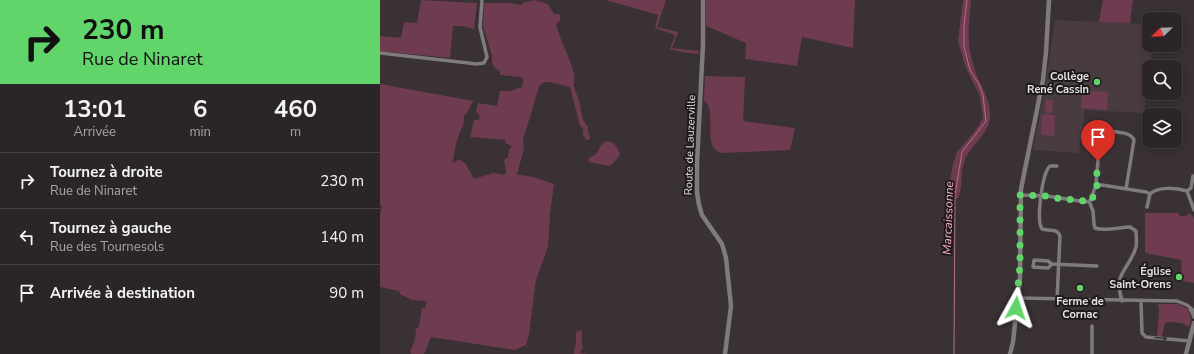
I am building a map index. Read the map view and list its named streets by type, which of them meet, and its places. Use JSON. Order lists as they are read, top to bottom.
{
  "streets": {
    "street": ["Route de Lauzerville"]
  },
  "water": ["Marcaissonne"],
  "places": ["Collège René Cassin", "Église Saint-Orens", "Ferme de Cornac"],
  "north": "bottom left",
  "page": {
    "turn": ["230 m", "Rue de Ninaret"],
    "eta": [
      "13:01",
      "Arrivée",
      "6",
      "min",
      "460",
      "m"
    ],
    "list": [
      {
        "name": "Tournez à droite",
        "note": "Rue de Ninaret",
        "value": "230 m"
      },
      {
        "name": "Tournez à gauche",
        "note": "Rue des Tournesols",
        "value": "140 m"
      },
      {
        "name": "Arrivée à destination",
        "value": "90 m"
      }
    ]
  }
}
